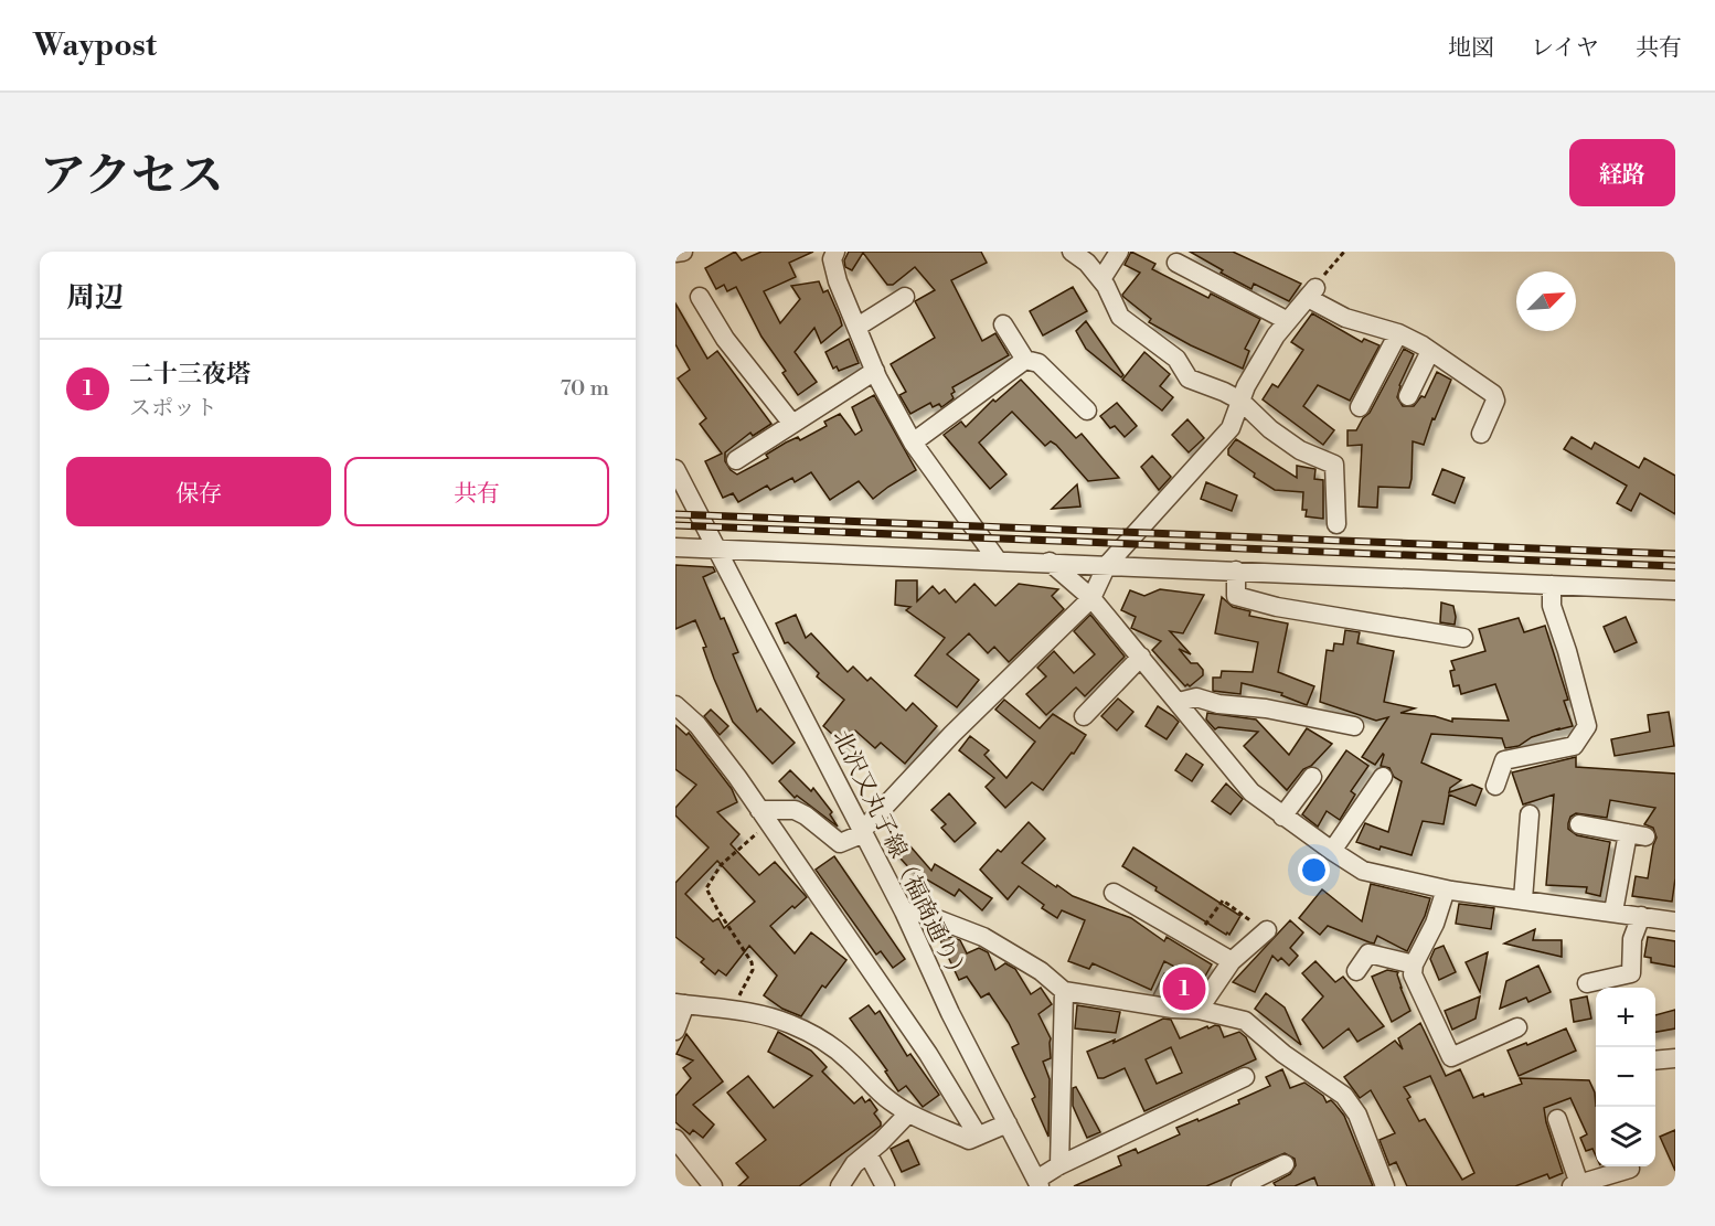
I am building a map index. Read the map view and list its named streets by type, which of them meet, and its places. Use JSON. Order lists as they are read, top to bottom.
{
  "streets": {
    "street": ["北沢又丸子線（福商通り）"]
  },
  "north": "top right",
  "page": {
    "header": "Waypost",
    "nav": ["地図", "レイヤ", "共有"],
    "title": "アクセス",
    "buttons": [
      "経路",
      ["保存", "共有"]
    ],
    "heading": "周辺",
    "list": [
      {
        "mark": "1",
        "name": "二十三夜塔",
        "note": "スポット",
        "value": "70 m"
      }
    ],
    "pins": "1",
    "map_buttons": ["+", "−"]
  }
}
